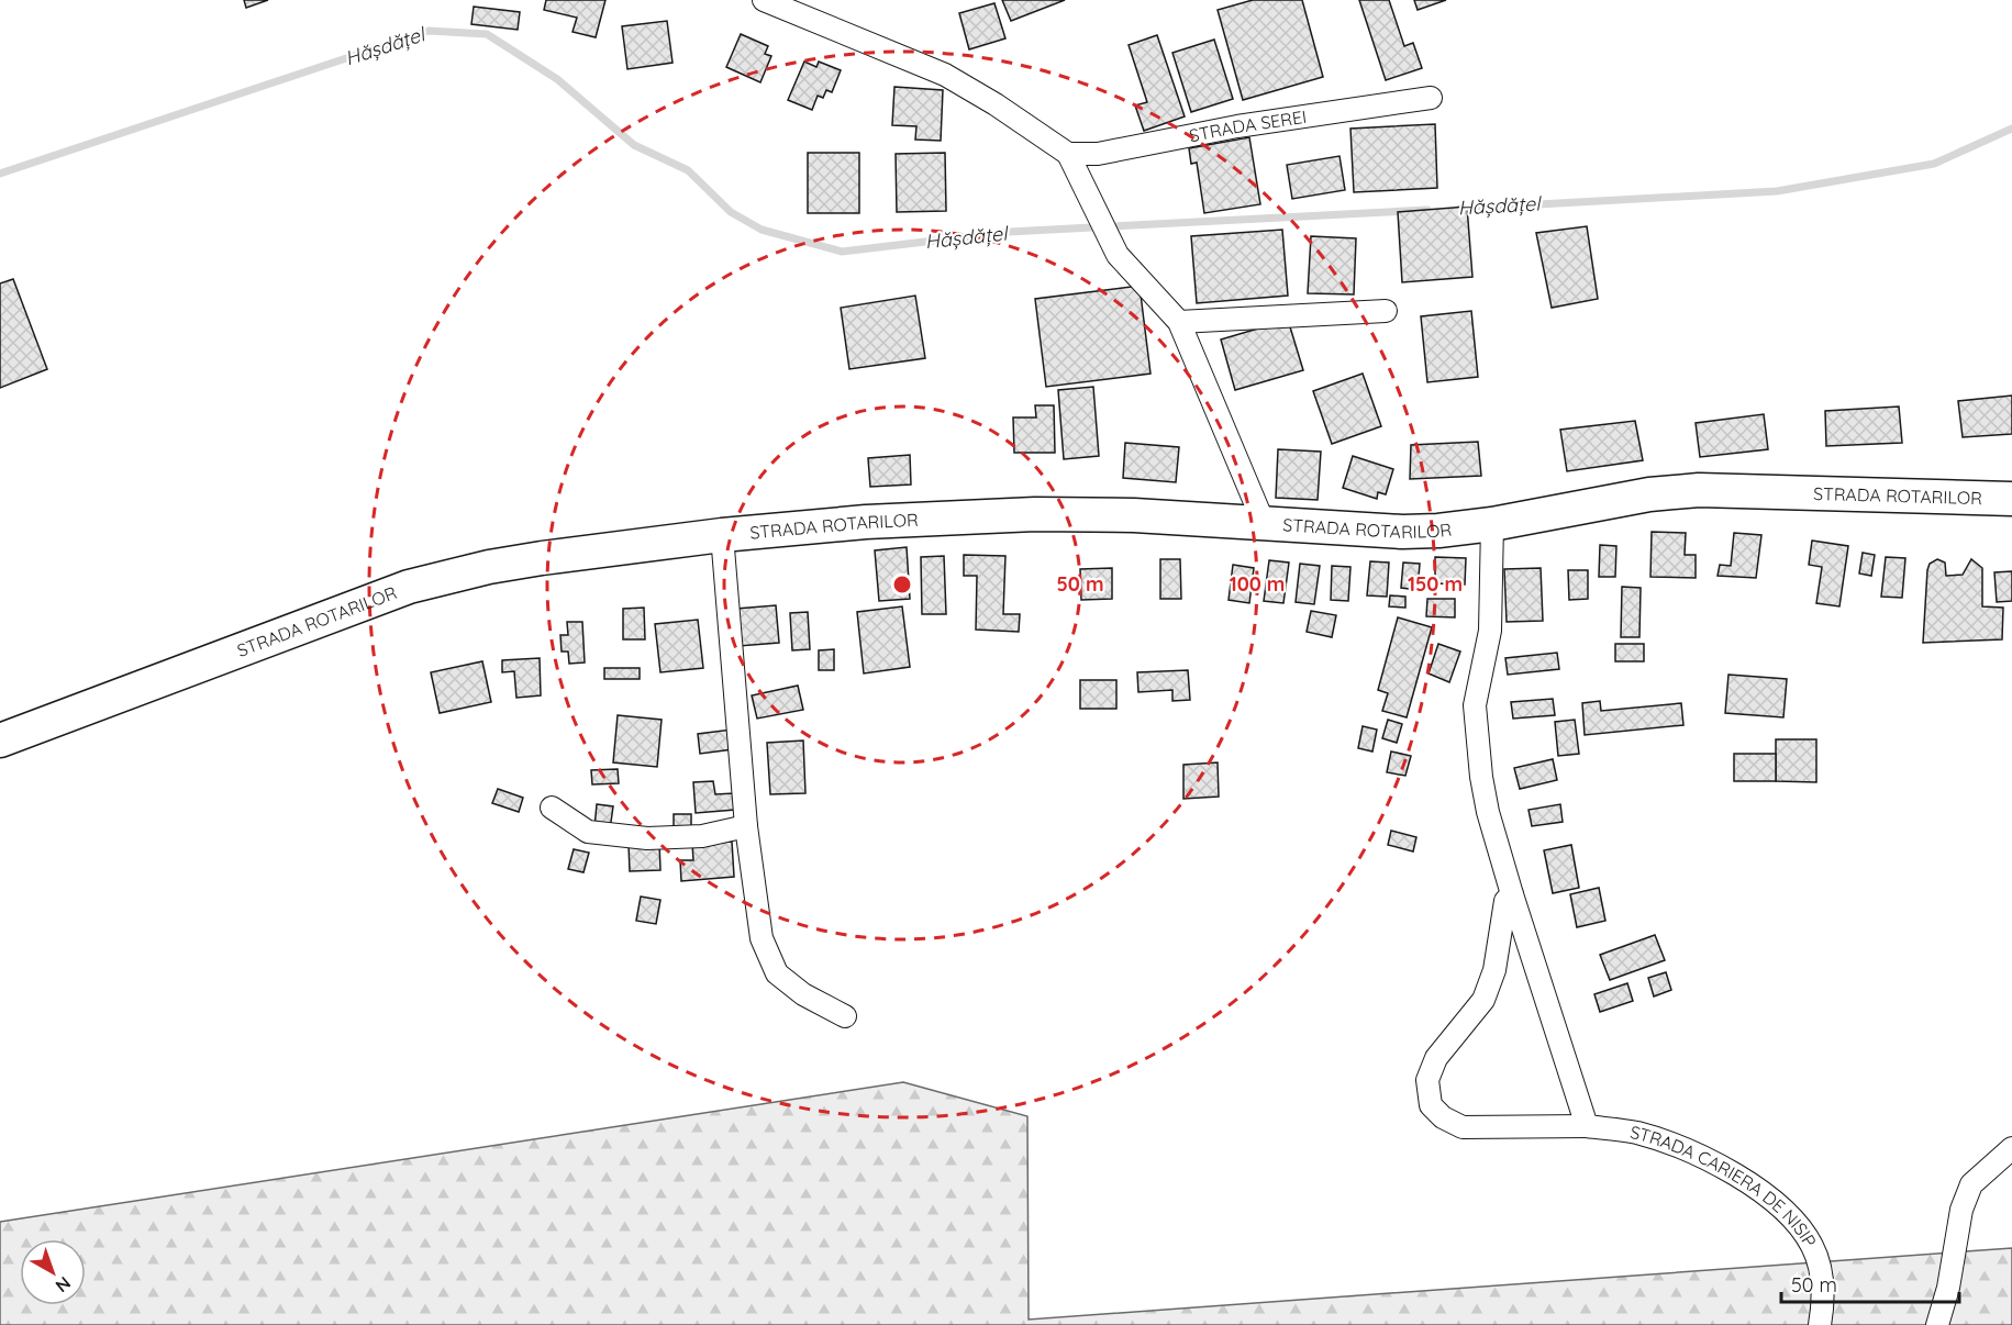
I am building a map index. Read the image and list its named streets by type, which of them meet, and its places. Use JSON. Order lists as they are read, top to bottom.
{
  "streets": {
    "main road": ["STRADA ROTARILOR"],
    "street": ["STRADA SEREI", "STRADA CARIERA DE NISIP"]
  },
  "water": ["Hășdățel"],
  "scale_bar": "50 m",
  "north": "bottom right",
  "rings": ["50 m", "100 m", "150 m"]
}
